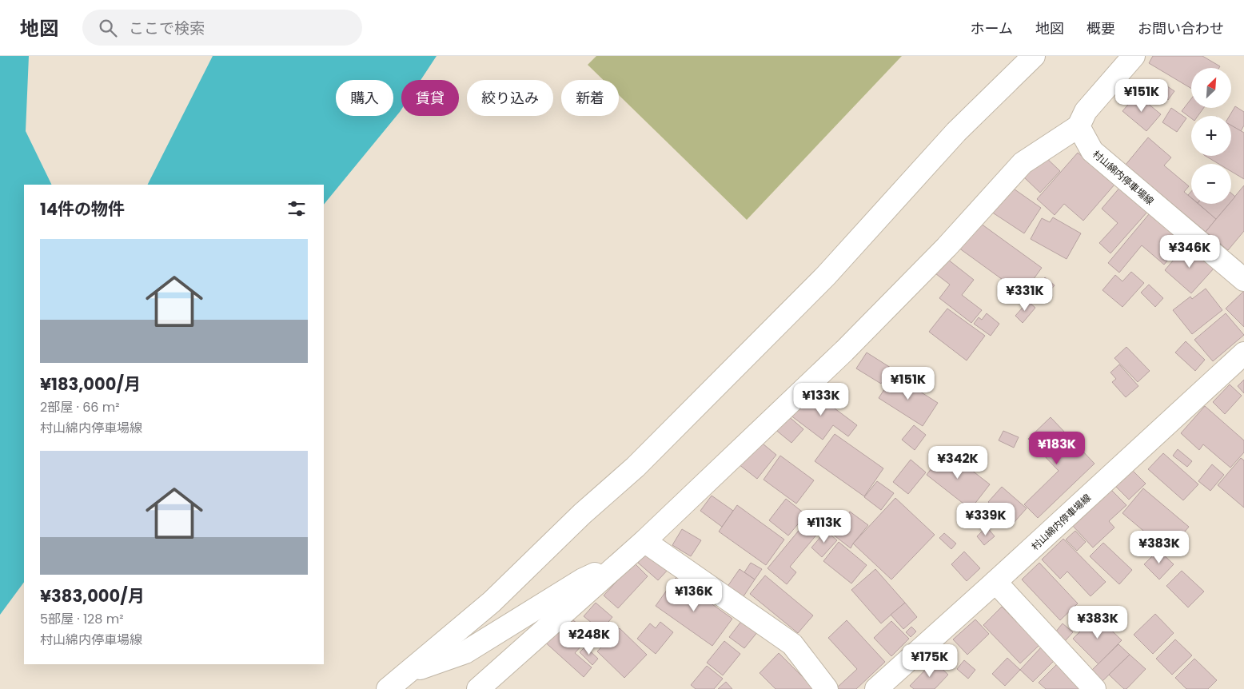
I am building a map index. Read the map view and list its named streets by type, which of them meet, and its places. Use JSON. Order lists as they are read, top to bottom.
{
  "streets": {
    "street": ["村山綿内停車場線"]
  },
  "north": "top right",
  "page": {
    "header": "地図",
    "search": "ここで検索",
    "nav": [
      "ホーム",
      "地図",
      "概要",
      "お問い合わせ"
    ],
    "map_buttons": ["+", "−"],
    "price": [
      "¥151K",
      "¥346K",
      "¥331K",
      "¥151K",
      "¥133K",
      "¥183K",
      "¥342K",
      "¥339K",
      "¥113K",
      "¥383K",
      "¥136K",
      "¥383K",
      "¥248K",
      "¥175K"
    ],
    "chip": [
      "購入",
      "賃貸",
      "絞り込み",
      "新着"
    ],
    "heading": "14件の物件",
    "list": [
      {
        "name": "¥183,000/月",
        "note": "2部屋 · 66 m² · 村山綿内停車場線"
      },
      {
        "name": "¥383,000/月",
        "note": "5部屋 · 128 m² · 村山綿内停車場線"
      }
    ]
  }
}
